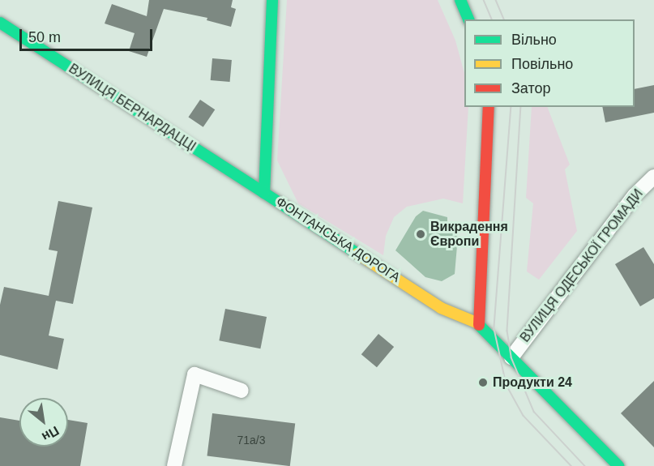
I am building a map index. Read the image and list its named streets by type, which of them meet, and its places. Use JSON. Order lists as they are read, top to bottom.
{
  "streets": {
    "main road": ["ВУЛИЦЯ БЕРНАРДАЦЦІ", "ФОНТАНСЬКА ДОРОГА"],
    "street": ["ВУЛИЦЯ ОДЕСЬКОЇ ГРОМАДИ"]
  },
  "crossings": [
    ["ВУЛИЦЯ БЕРНАРДАЦЦІ", "ФОНТАНСЬКА ДОРОГА"],
    ["ФОНТАНСЬКА ДОРОГА", "ВУЛИЦЯ ОДЕСЬКОЇ ГРОМАДИ"]
  ],
  "places": ["Викрадення Європи", "Продукти 24"],
  "house_numbers": ["71а/3"],
  "legend": ["Вільно", "Повільно", "Затор"],
  "scale_bar": "50 m",
  "north": "bottom right"
}
